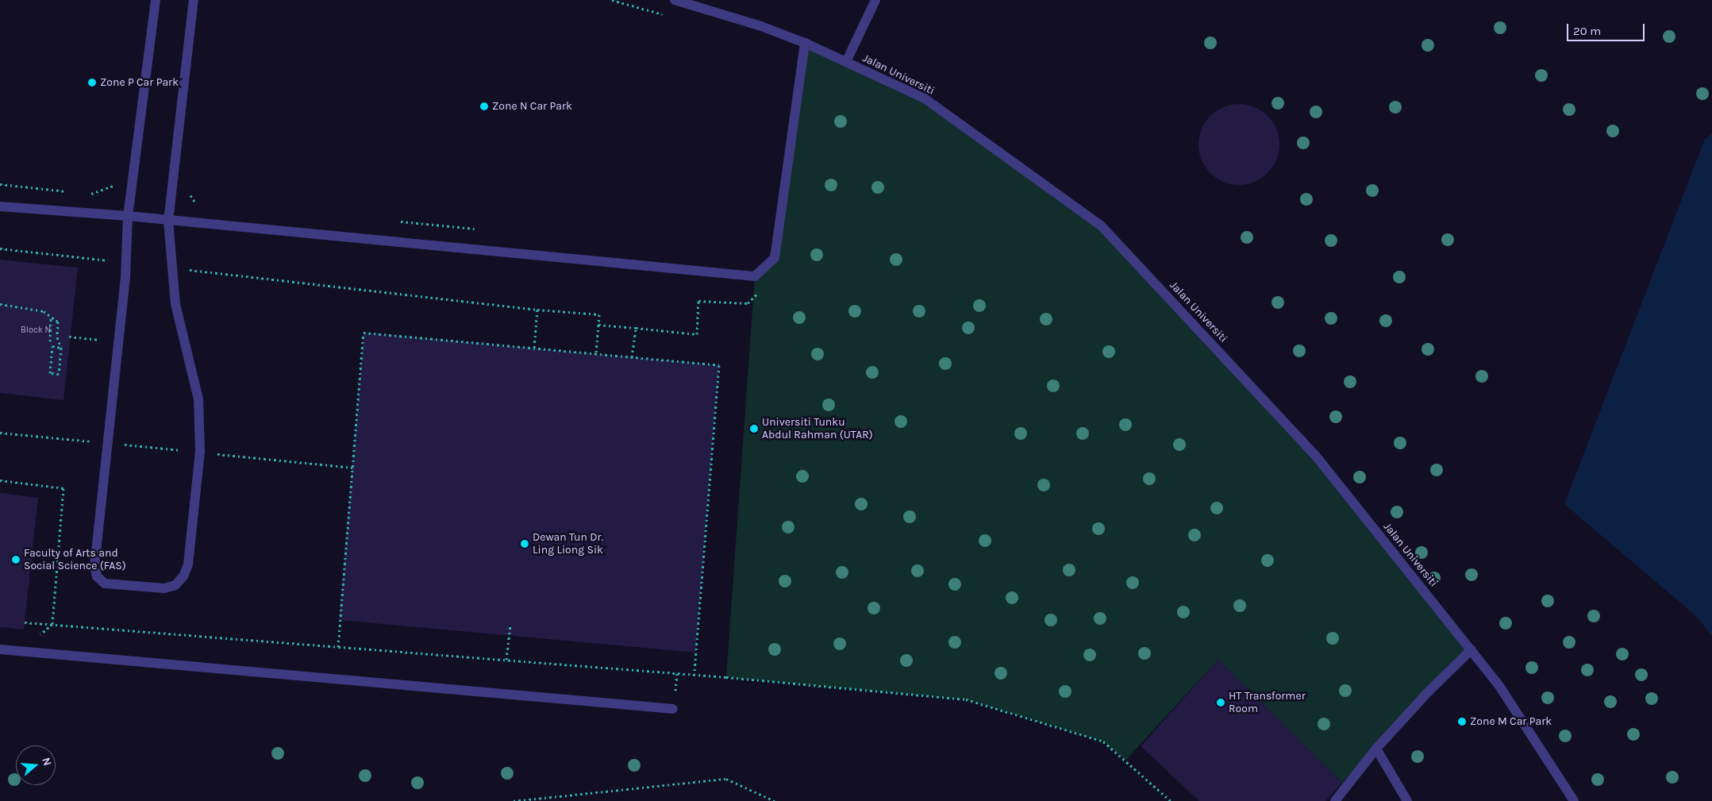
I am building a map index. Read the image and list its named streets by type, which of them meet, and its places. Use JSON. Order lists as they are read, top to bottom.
{
  "streets": {
    "street": ["Jalan Universiti"]
  },
  "places": [
    "Zone P Car Park",
    "Zone N Car Park",
    "Universiti Tunku Abdul Rahman (UTAR)",
    "Dewan Tun Dr. Ling Liong Sik",
    "Faculty of Arts and Social Science (FAS)",
    "HT Transformer Room",
    "Zone M Car Park"
  ],
  "house_numbers": ["Block N"],
  "scale_bar": "20 m",
  "north": "right"
}
